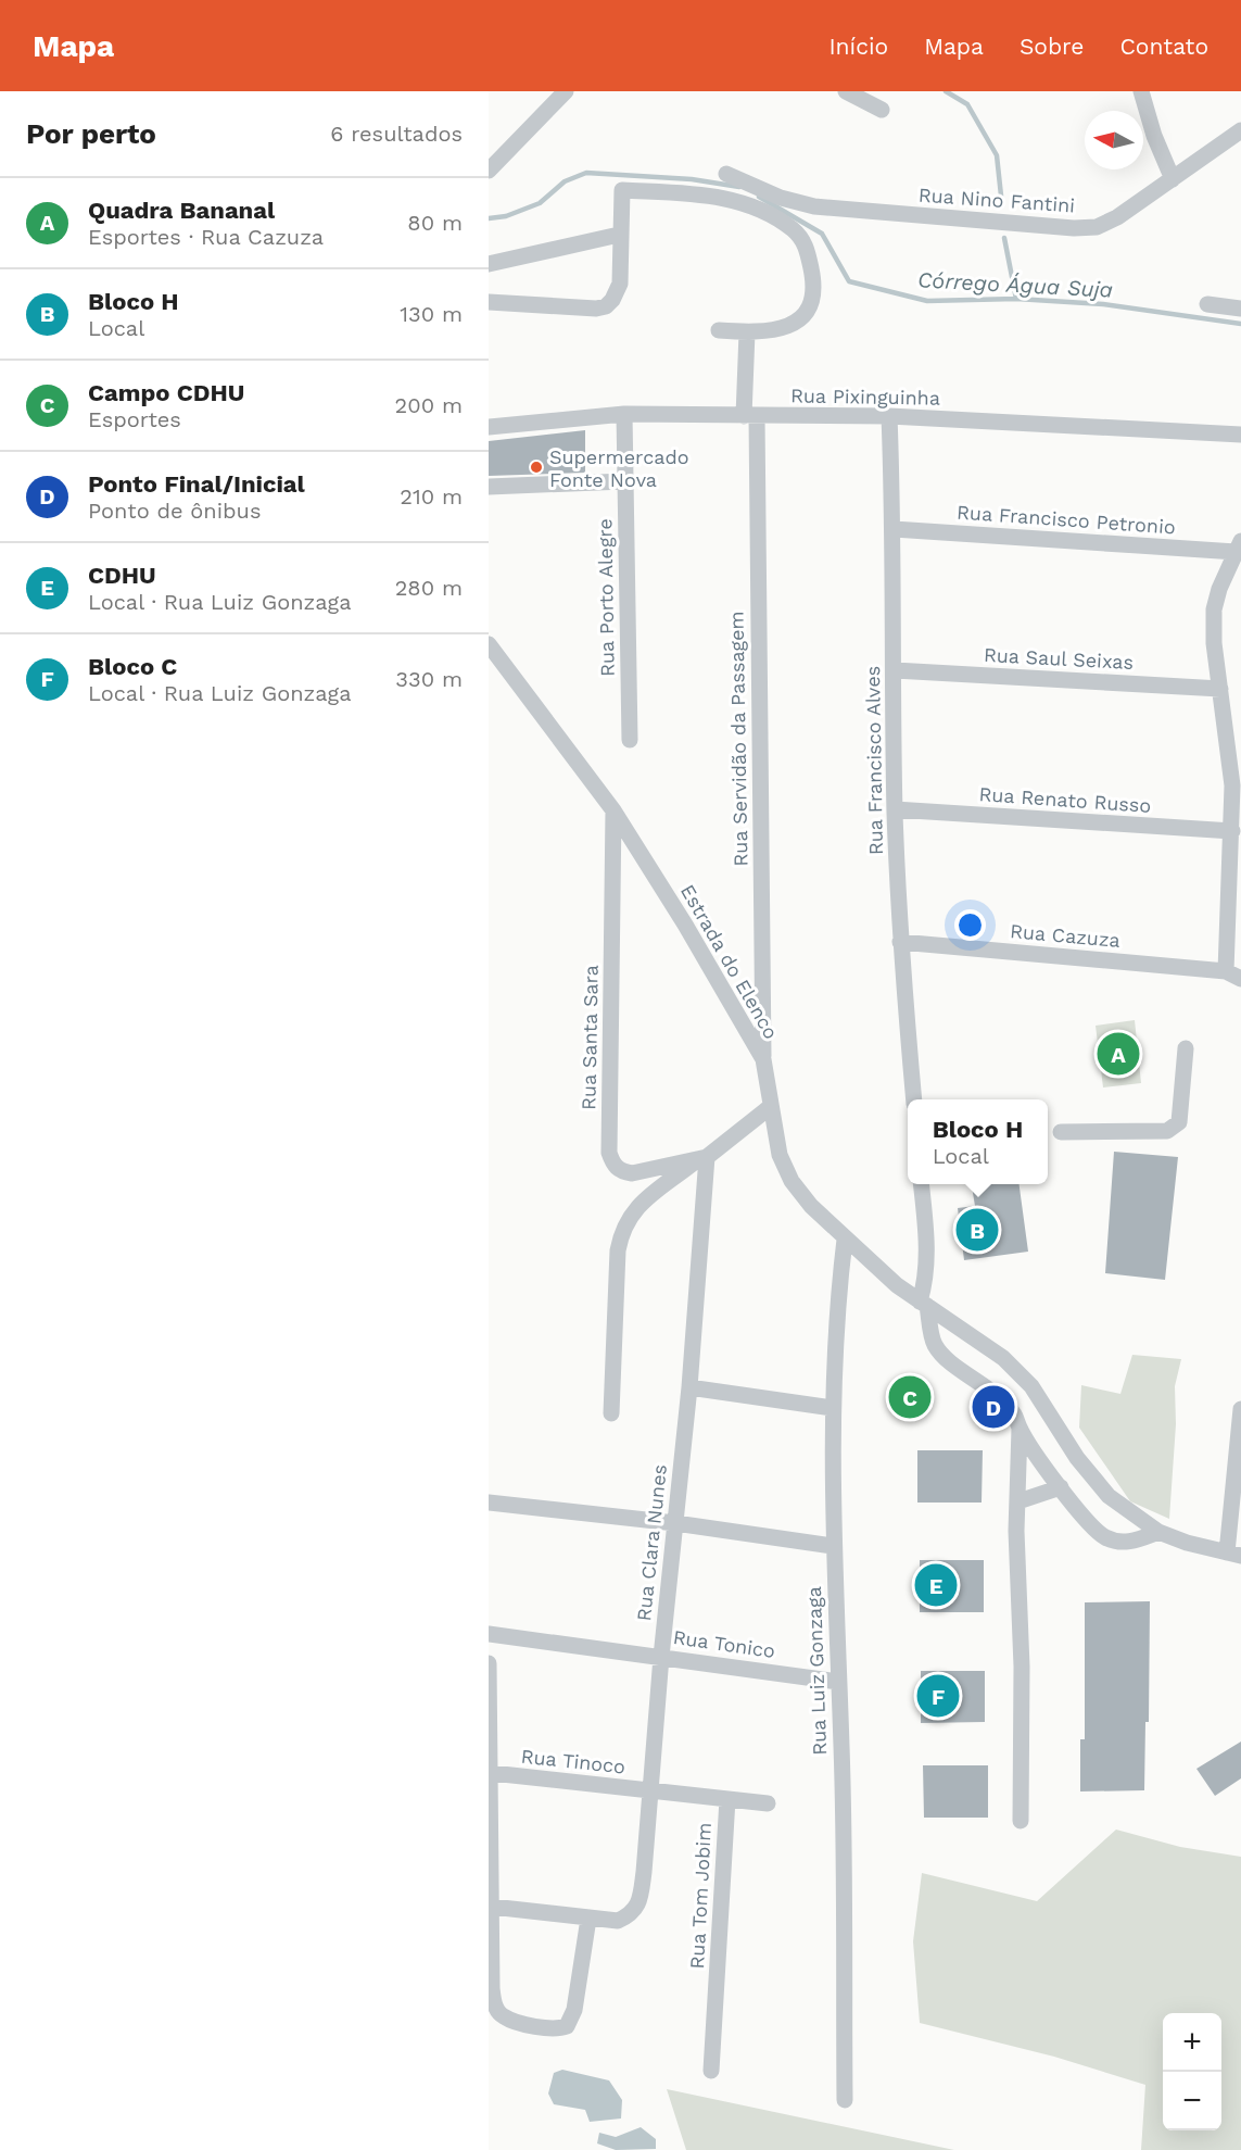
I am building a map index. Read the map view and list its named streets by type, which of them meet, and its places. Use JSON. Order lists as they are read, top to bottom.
{
  "streets": {
    "street": [
      "Rua Nino Fantini",
      "Rua Pixinguinha",
      "Rua Francisco Petronio",
      "Rua Porto Alegre",
      "Rua Saul Seixas",
      "Rua Servidão da Passagem",
      "Rua Francisco Alves",
      "Rua Renato Russo",
      "Rua Cazuza",
      "Estrada do Elenco",
      "Rua Santa Sara",
      "Rua Clara Nunes",
      "Rua Tonico",
      "Rua Luiz Gonzaga",
      "Rua Tinoco",
      "Rua Tom Jobim"
    ]
  },
  "crossings": [
    ["Rua Pixinguinha", "Rua Porto Alegre"],
    ["Rua Pixinguinha", "Rua Servidão da Passagem"],
    ["Rua Pixinguinha", "Rua Francisco Alves"],
    ["Rua Francisco Petronio", "Rua Francisco Alves"],
    ["Rua Saul Seixas", "Rua Francisco Alves"],
    ["Rua Servidão da Passagem", "Estrada do Elenco"],
    ["Rua Francisco Alves", "Rua Renato Russo"],
    ["Rua Francisco Alves", "Rua Cazuza"],
    ["Estrada do Elenco", "Rua Santa Sara"],
    ["Estrada do Elenco", "Rua Luiz Gonzaga"],
    ["Rua Santa Sara", "Rua Clara Nunes"],
    ["Rua Clara Nunes", "Rua Tonico"],
    ["Rua Clara Nunes", "Rua Tinoco"],
    ["Rua Clara Nunes", "Rua Tom Jobim"],
    ["Rua Tonico", "Rua Luiz Gonzaga"],
    ["Rua Tinoco", "Rua Tom Jobim"]
  ],
  "water": ["Córrego Água Suja"],
  "places": ["Supermercado Fonte Nova"],
  "north": "left",
  "page": {
    "header": "Mapa",
    "nav": [
      "Início",
      "Mapa",
      "Sobre",
      "Contato"
    ],
    "heading": ["Por perto", "6 resultados"],
    "list": [
      {
        "mark": "A",
        "name": "Quadra Bananal",
        "note": "Esportes · Rua Cazuza",
        "value": "80 m"
      },
      {
        "mark": "B",
        "name": "Bloco H",
        "note": "Local",
        "value": "130 m"
      },
      {
        "mark": "C",
        "name": "Campo CDHU",
        "note": "Esportes",
        "value": "200 m"
      },
      {
        "mark": "D",
        "name": "Ponto Final/Inicial",
        "note": "Ponto de ônibus",
        "value": "210 m"
      },
      {
        "mark": "E",
        "name": "CDHU",
        "note": "Local · Rua Luiz Gonzaga",
        "value": "280 m"
      },
      {
        "mark": "F",
        "name": "Bloco C",
        "note": "Local · Rua Luiz Gonzaga",
        "value": "330 m"
      }
    ],
    "pins": [
      "A",
      "B",
      "C",
      "D",
      "E",
      "F"
    ],
    "popup": ["Bloco H", "Local"],
    "map_buttons": ["+", "−"]
  }
}
